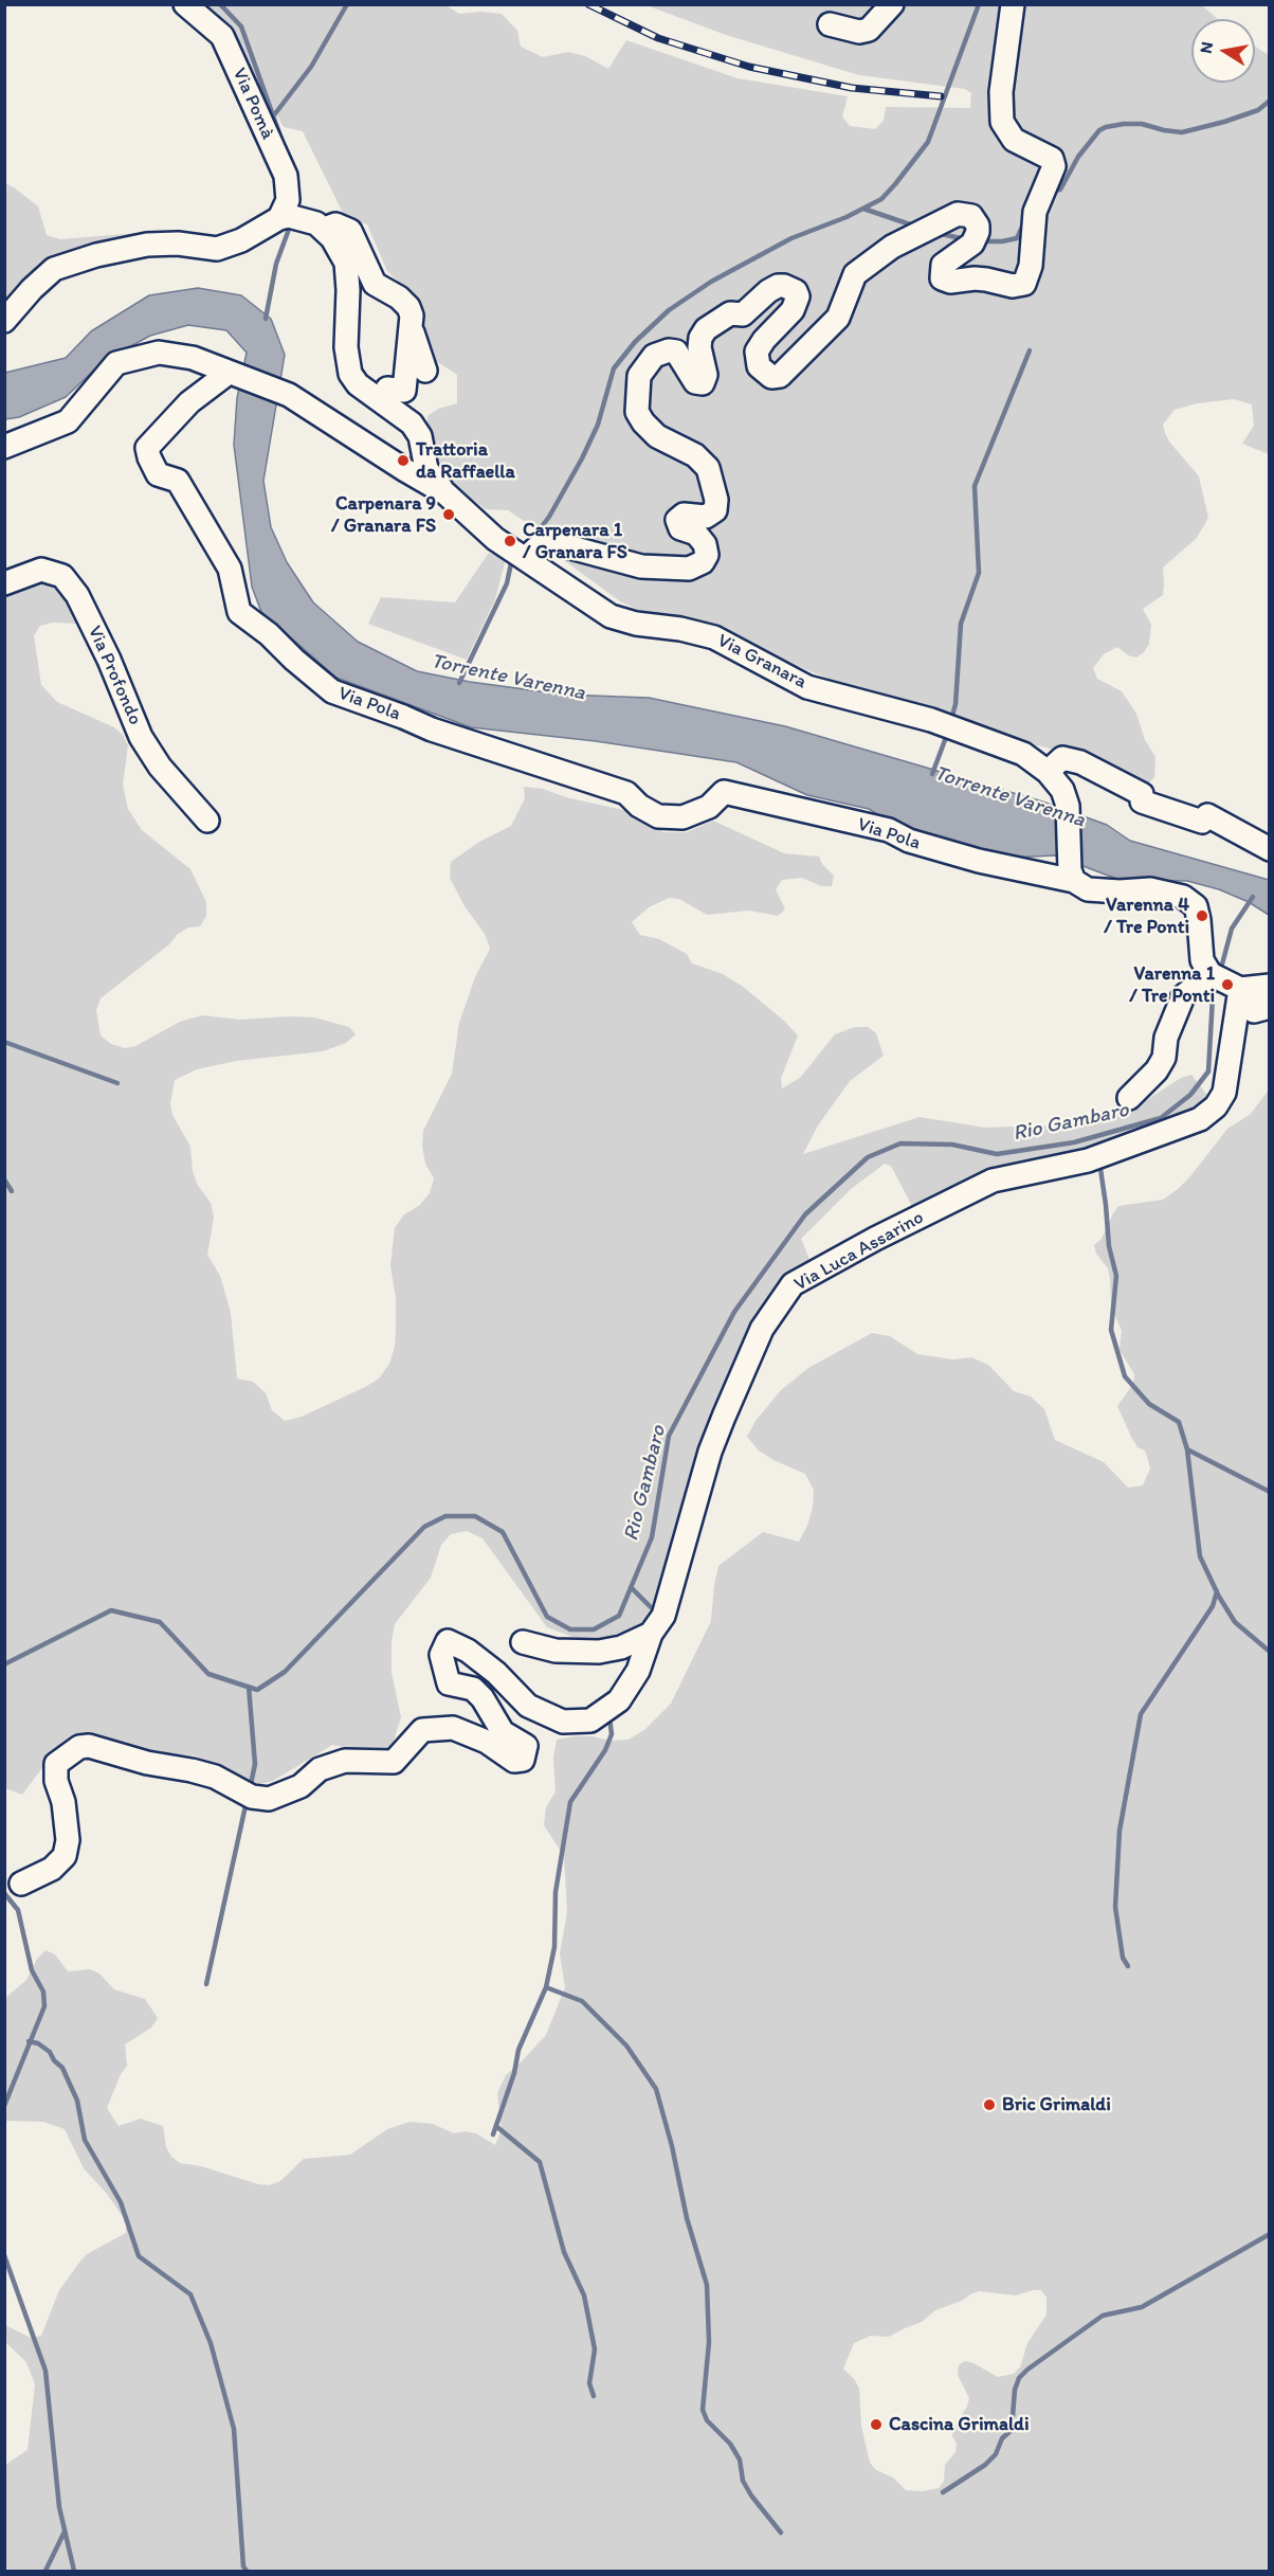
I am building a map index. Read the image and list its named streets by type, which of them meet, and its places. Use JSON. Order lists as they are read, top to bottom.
{
  "streets": {
    "street": [
      "Via Pomà",
      "Via Granara",
      "Via Profondo",
      "Via Pola",
      "Via Luca Assarino"
    ]
  },
  "crossings": [
    ["Via Granara", "Via Pola"]
  ],
  "water": ["Torrente Varenna", "Rio Gambaro"],
  "places": [
    "Trattoria da Raffaella",
    "Carpenara 9 / Granara FS",
    "Carpenara 1 / Granara FS",
    "Varenna 4 / Tre Ponti",
    "Varenna 1 / Tre Ponti",
    "Bric Grimaldi",
    "Cascina Grimaldi"
  ],
  "north": "left"
}
